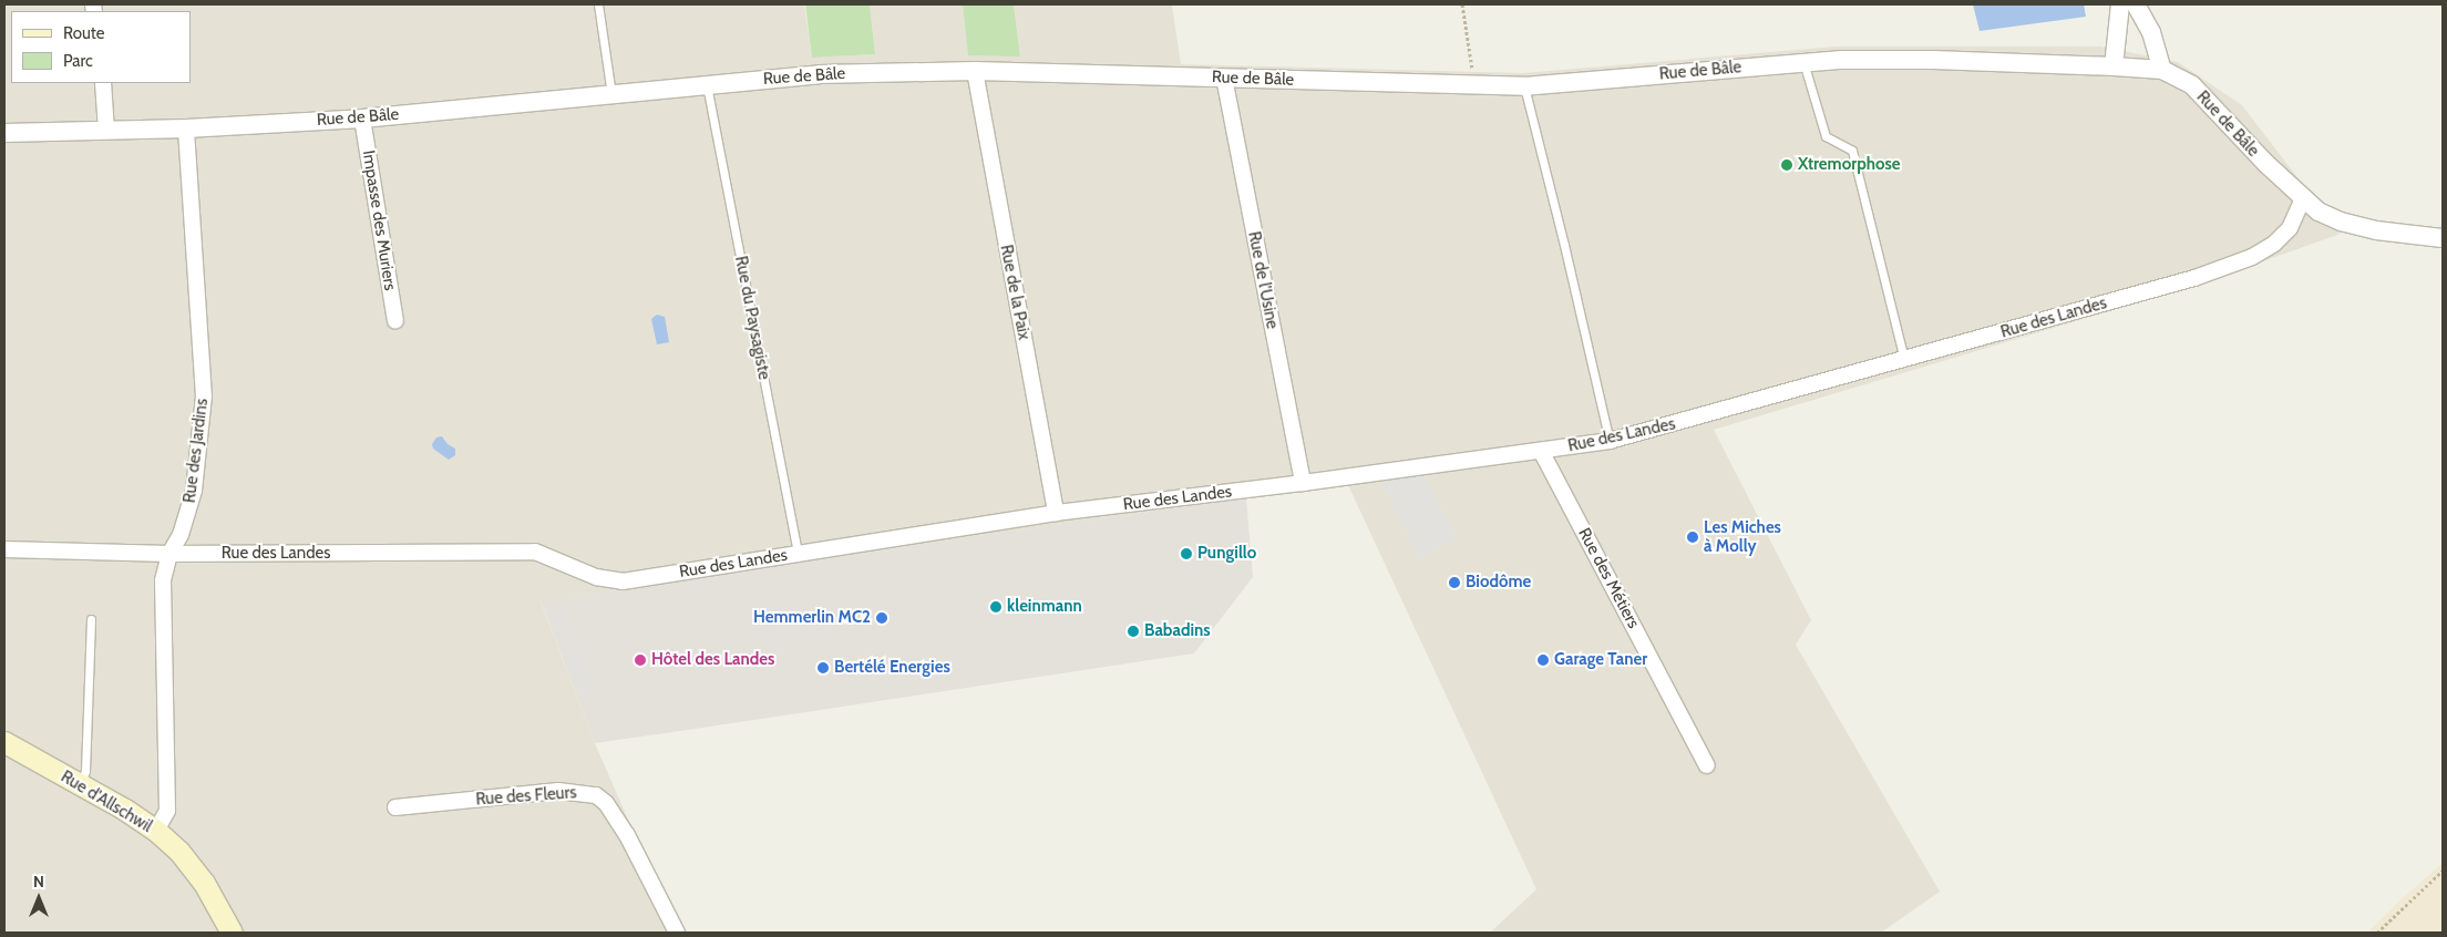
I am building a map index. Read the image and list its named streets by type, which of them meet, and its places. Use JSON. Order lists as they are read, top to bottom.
{
  "streets": {
    "main road": ["Rue d'Allschwil"],
    "street": [
      "Rue de Bâle",
      "Impasse des Muriers",
      "Rue de l'Usine",
      "Rue de la Paix",
      "Rue des Landes",
      "Rue des Jardins",
      "Rue des Métiers",
      "Rue des Fleurs"
    ],
    "lane": ["Rue du Paysagiste"]
  },
  "crossings": [
    ["Rue de Bâle", "Impasse des Muriers"],
    ["Rue de Bâle", "Rue de l'Usine"],
    ["Rue de Bâle", "Rue de la Paix"],
    ["Rue de Bâle", "Rue du Paysagiste"],
    ["Rue de Bâle", "Rue des Landes"],
    ["Rue de Bâle", "Rue des Jardins"],
    ["Rue de l'Usine", "Rue des Landes"],
    ["Rue de la Paix", "Rue des Landes"],
    ["Rue du Paysagiste", "Rue des Landes"],
    ["Rue des Landes", "Rue des Jardins"],
    ["Rue des Landes", "Rue des Métiers"],
    ["Rue des Jardins", "Rue d'Allschwil"]
  ],
  "places": [
    "Xtremorphose",
    "Les Miches à Molly",
    "Pungillo",
    "Biodôme",
    "kleinmann",
    "Hemmerlin MC2",
    "Babadins",
    "Hôtel des Landes",
    "Garage Taner",
    "Bertélé Energies"
  ],
  "legend": ["Route", "Parc"],
  "north": "top"
}
